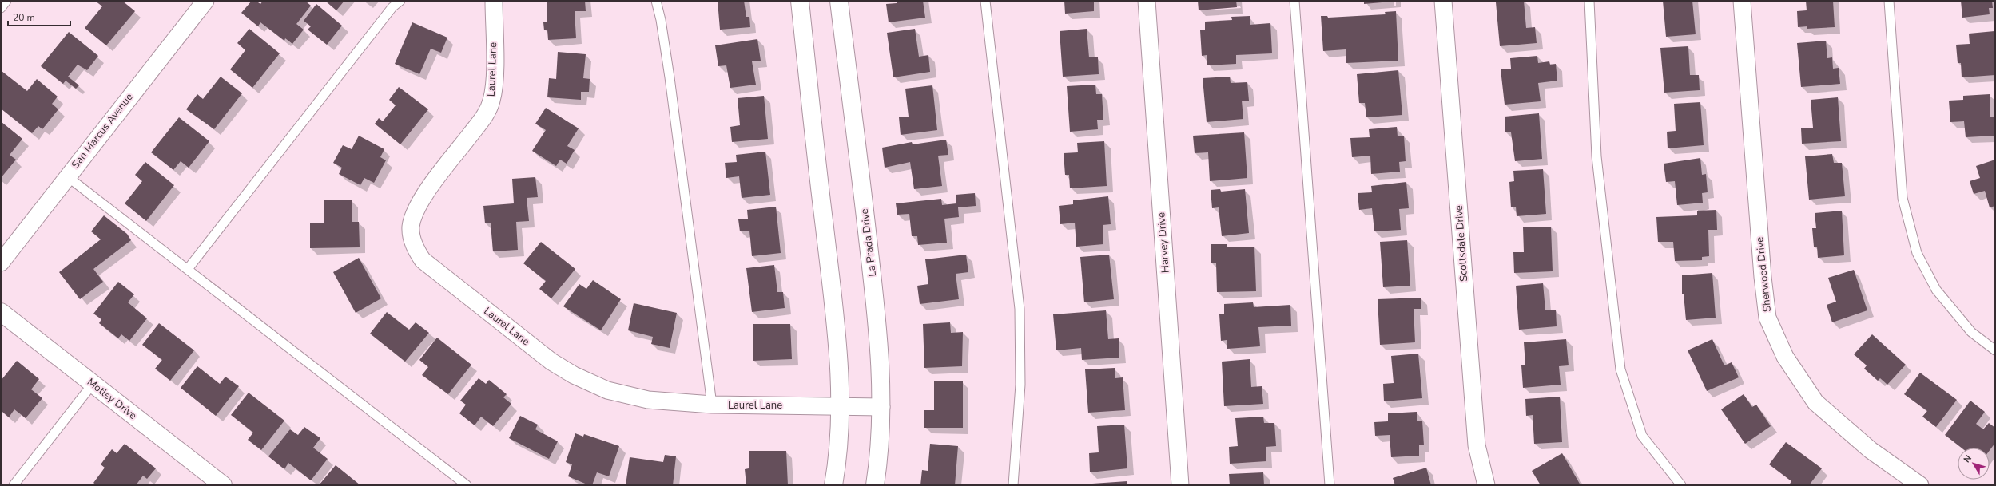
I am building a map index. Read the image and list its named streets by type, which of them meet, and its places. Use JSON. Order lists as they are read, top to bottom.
{
  "streets": {
    "main road": ["La Prada Drive", "Motley Drive"],
    "street": [
      "Laurel Lane",
      "San Marcus Avenue",
      "Harvey Drive",
      "Scottsdale Drive",
      "Sherwood Drive"
    ]
  },
  "crossings": [
    ["Laurel Lane", "La Prada Drive"]
  ],
  "scale_bar": "20 m",
  "north": "top left"
}
